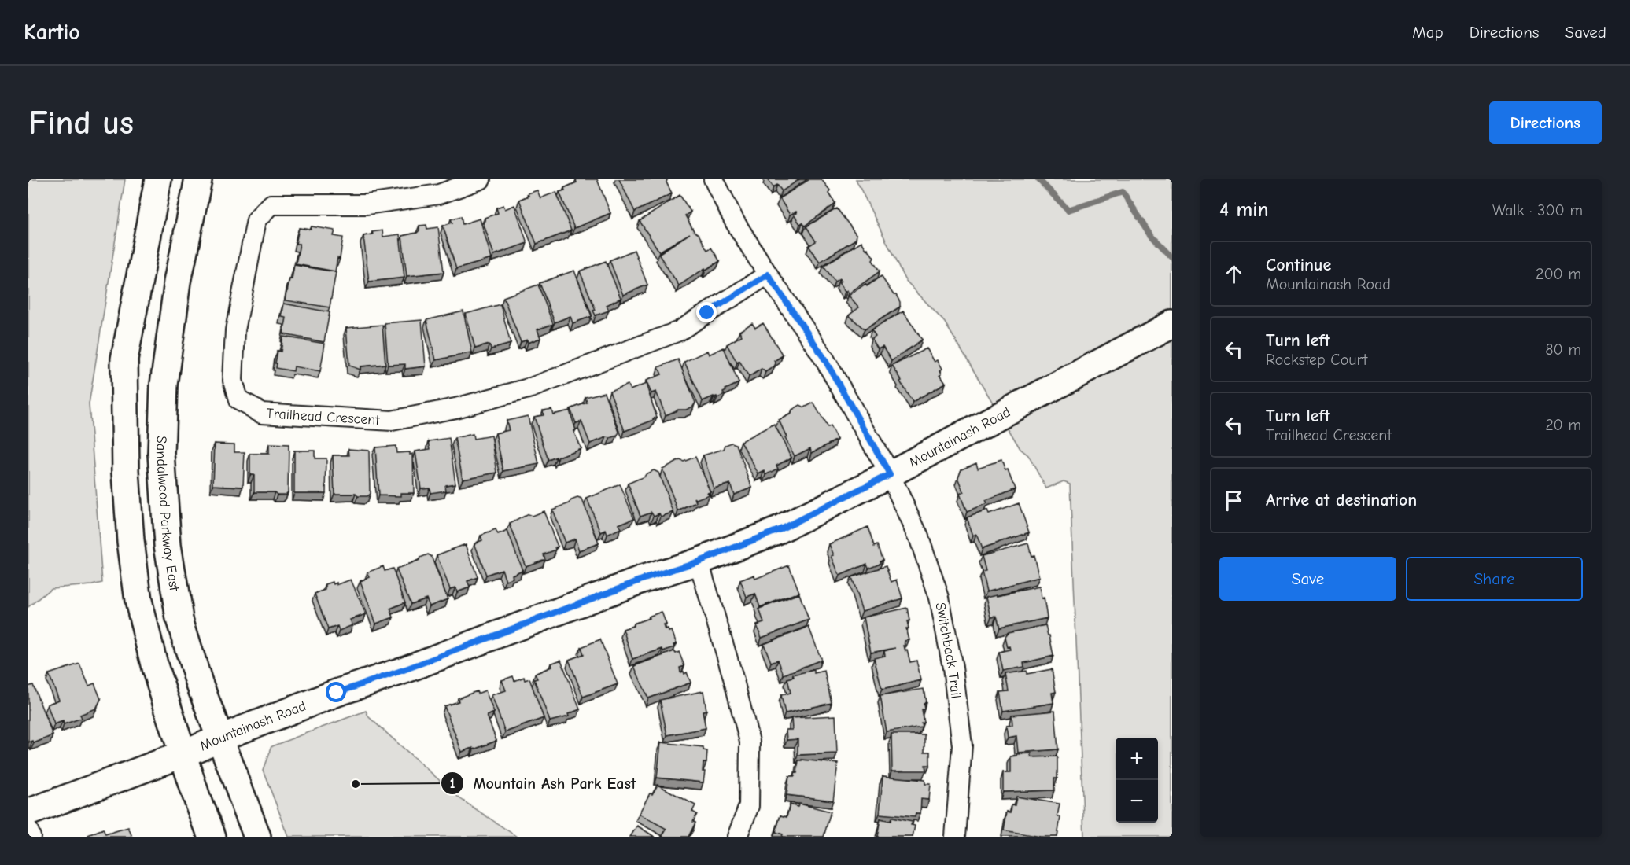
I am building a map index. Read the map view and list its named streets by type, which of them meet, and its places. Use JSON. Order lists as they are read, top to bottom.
{
  "streets": {
    "main road": ["Mountainash Road", "Sandalwood Parkway East"],
    "street": ["Trailhead Crescent", "Switchback Trail"]
  },
  "crossings": [
    ["Trailhead Crescent", "Switchback Trail"],
    ["Mountainash Road", "Sandalwood Parkway East"],
    ["Mountainash Road", "Switchback Trail"]
  ],
  "places": ["Mountain Ash Park East"],
  "page": {
    "header": "Kartio",
    "nav": ["Map", "Directions", "Saved"],
    "buttons": [
      "Directions",
      ["Save", "Share"]
    ],
    "title": "Find us",
    "heading": ["4 min", "Walk · 300 m"],
    "list": [
      ["Continue", "Mountainash Road", "200 m"],
      ["Turn left", "Rockstep Court", "80 m"],
      ["Turn left", "Trailhead Crescent", "20 m"],
      "Arrive at destination"
    ],
    "map_buttons": ["+", "−"]
  }
}
